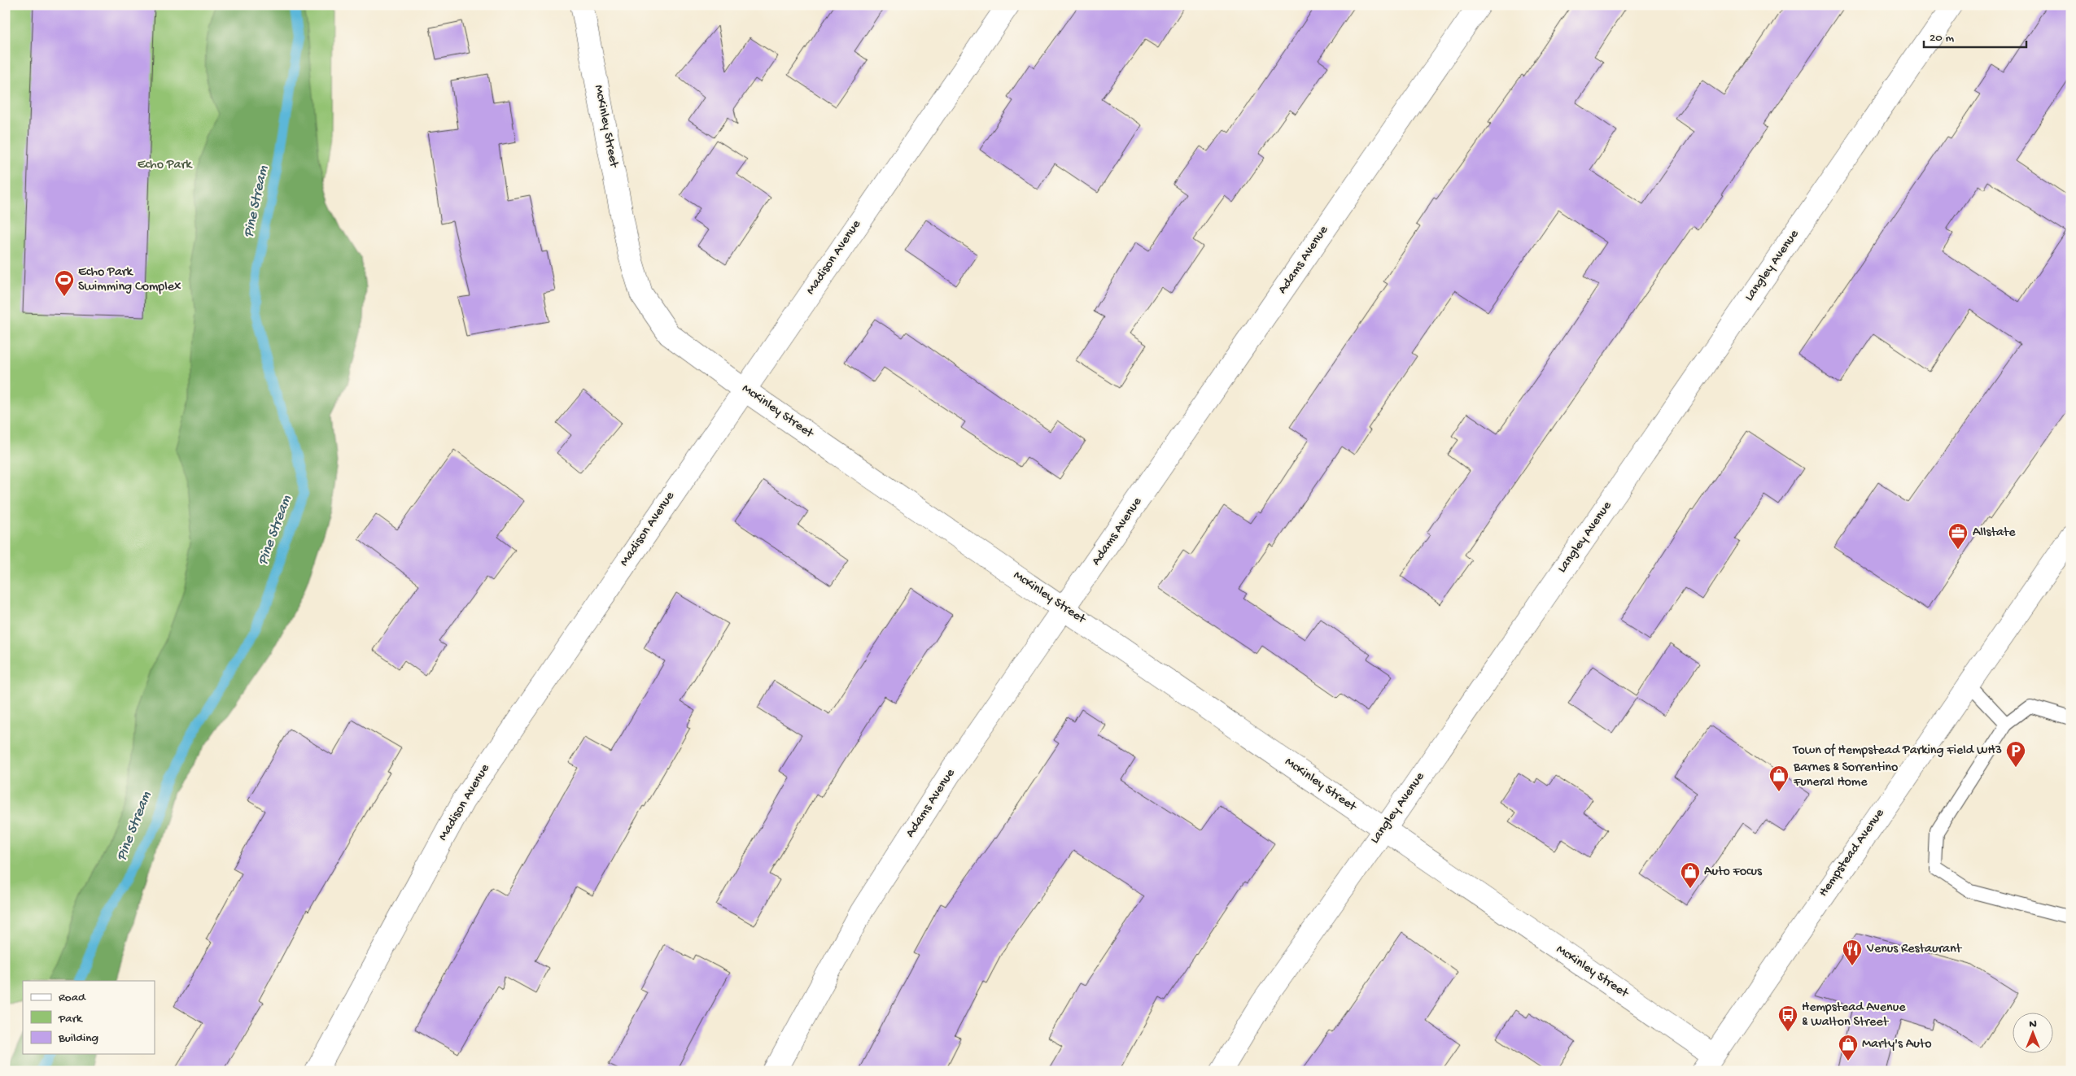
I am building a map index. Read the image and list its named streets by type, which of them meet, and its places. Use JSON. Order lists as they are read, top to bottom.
{
  "streets": {
    "street": [
      "McKinley Street",
      "Madison Avenue",
      "Adams Avenue",
      "Langley Avenue",
      "Hempstead Avenue"
    ]
  },
  "crossings": [
    ["McKinley Street", "Madison Avenue"],
    ["McKinley Street", "Adams Avenue"],
    ["McKinley Street", "Langley Avenue"],
    ["McKinley Street", "Hempstead Avenue"]
  ],
  "water": ["Pine Stream"],
  "parks": ["Echo Park"],
  "places": {
    "sports": ["Echo Park Swimming Complex"],
    "office": ["Allstate"],
    "parking": ["Town of Hempstead Parking Field WH3"],
    "shop": ["Barnes & Sorrentino Funeral Home", "Auto Focus", "Marty's Auto"],
    "restaurant": ["Venus Restaurant"],
    "bus stop": ["Hempstead Avenue & Walton Street"]
  },
  "legend": ["Road", "Park", "Building"],
  "scale_bar": "20 m",
  "north": "top"
}
